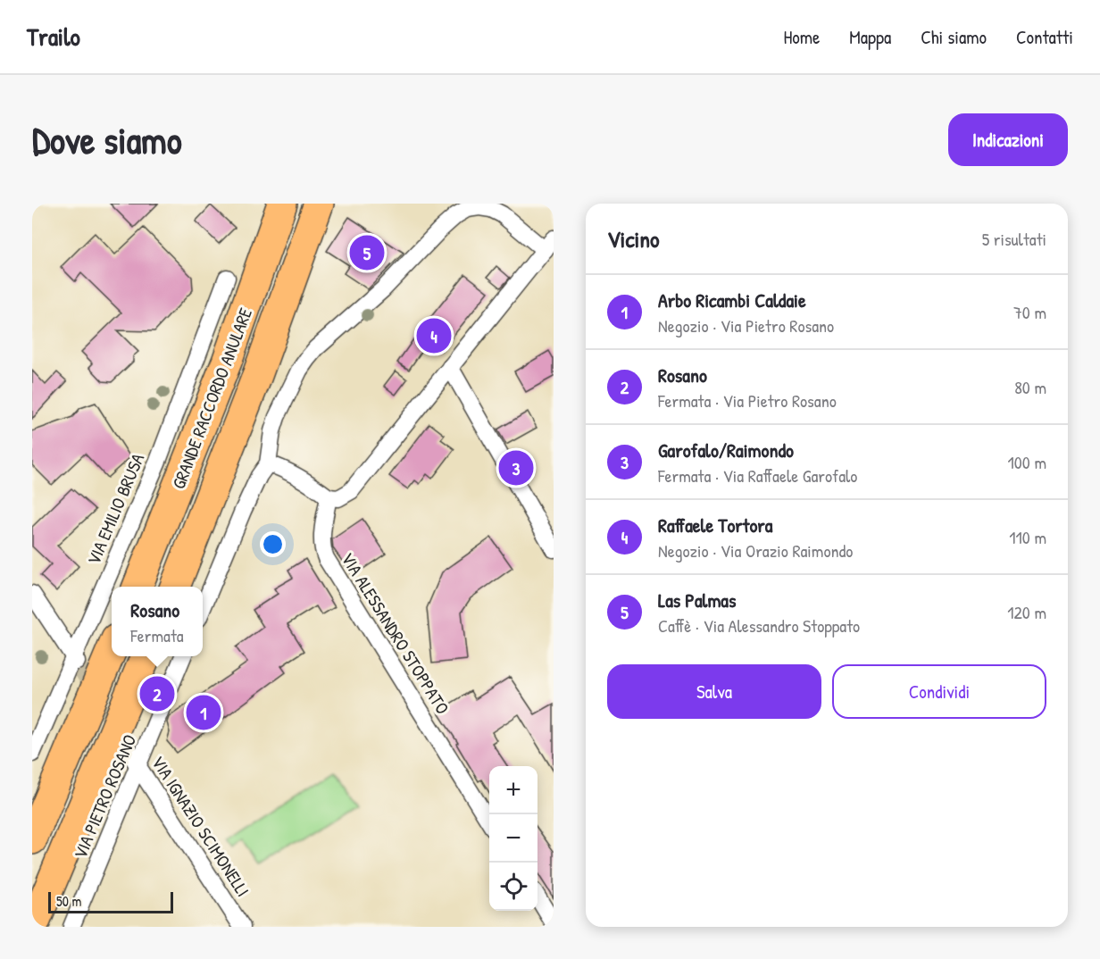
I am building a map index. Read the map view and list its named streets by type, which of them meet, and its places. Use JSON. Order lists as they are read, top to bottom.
{
  "streets": {
    "highway": ["GRANDE RACCORDO ANULARE"],
    "street": [
      "VIA EMILIO BRUSA",
      "VIA ALESSANDRO STOPPATO",
      "VIA PIETRO ROSANO",
      "VIA IGNAZIO SCIMONELLI"
    ]
  },
  "crossings": [
    ["VIA PIETRO ROSANO", "VIA IGNAZIO SCIMONELLI"]
  ],
  "scale_bar": "50 m",
  "page": {
    "header": "Trailo",
    "nav": [
      "Home",
      "Mappa",
      "Chi siamo",
      "Contatti"
    ],
    "buttons": [
      "Indicazioni",
      ["Salva", "Condividi"]
    ],
    "title": "Dove siamo",
    "heading": ["Vicino", "5 risultati"],
    "pins": [
      "5",
      "4",
      "3",
      "2",
      "1"
    ],
    "list": [
      {
        "mark": "1",
        "name": "Arbo Ricambi Caldaie",
        "note": "Negozio · Via Pietro Rosano",
        "value": "70 m"
      },
      {
        "mark": "2",
        "name": "Rosano",
        "note": "Fermata · Via Pietro Rosano",
        "value": "80 m"
      },
      {
        "mark": "3",
        "name": "Garofalo/Raimondo",
        "note": "Fermata · Via Raffaele Garofalo",
        "value": "100 m"
      },
      {
        "mark": "4",
        "name": "Raffaele Tortora",
        "note": "Negozio · Via Orazio Raimondo",
        "value": "110 m"
      },
      {
        "mark": "5",
        "name": "Las Palmas",
        "note": "Caffè · Via Alessandro Stoppato",
        "value": "120 m"
      }
    ],
    "popup": ["Rosano", "Fermata"],
    "map_buttons": ["+", "−"],
    "scale": "50 m"
  }
}
